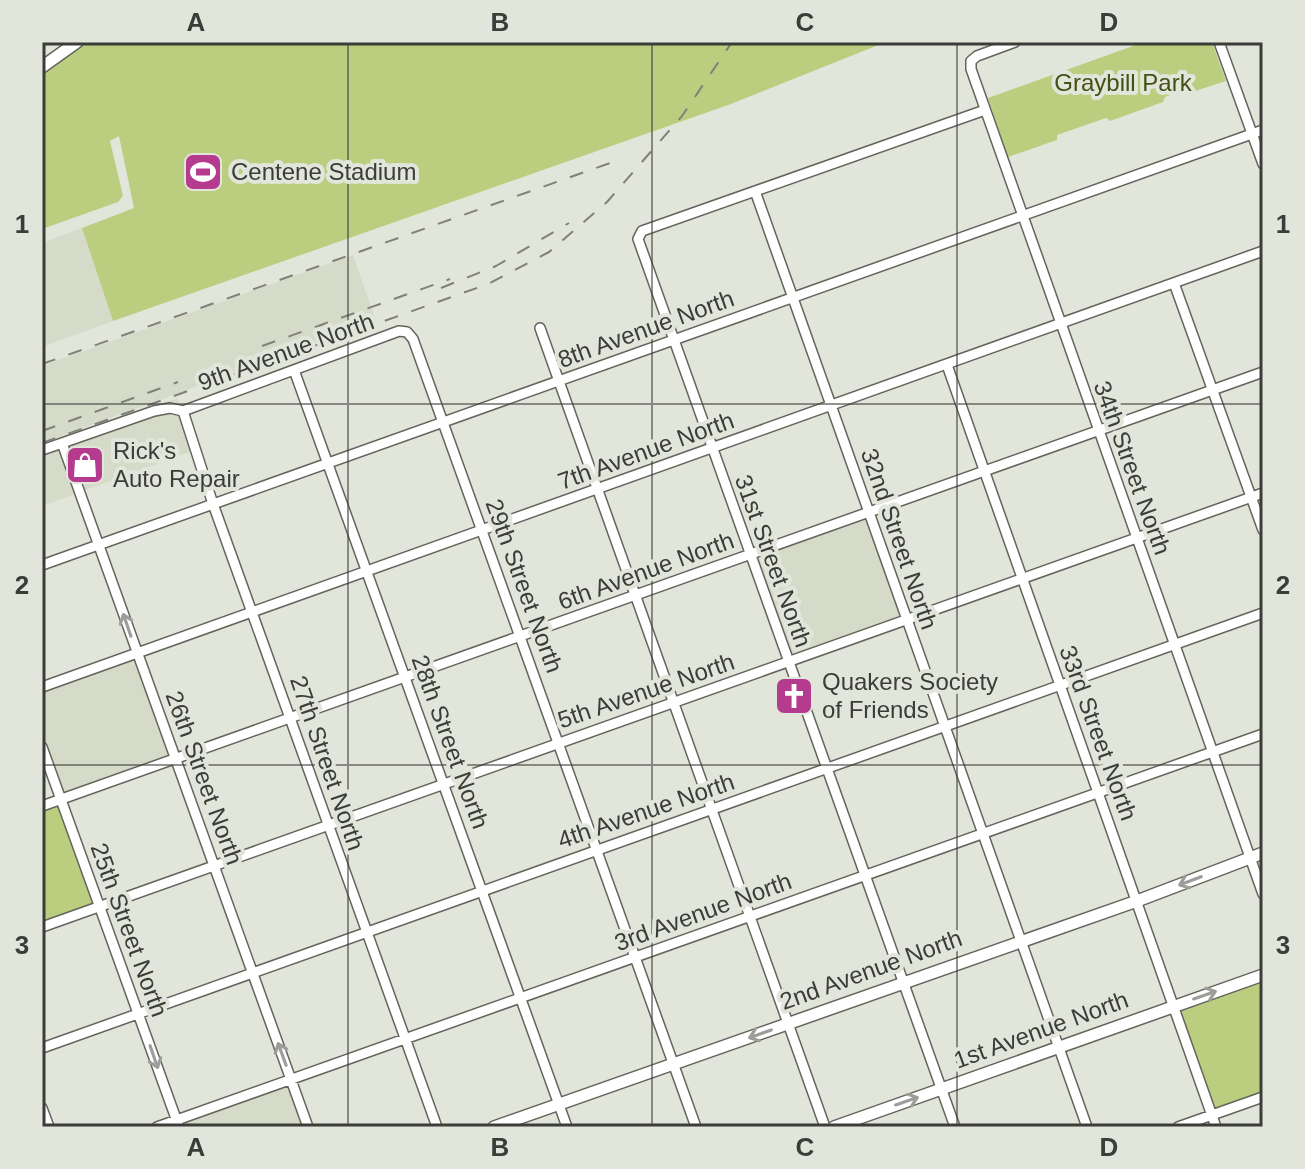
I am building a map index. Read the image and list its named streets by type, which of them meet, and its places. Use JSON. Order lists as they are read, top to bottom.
{
  "streets": {
    "main road": ["2nd Avenue North", "1st Avenue North"],
    "street": [
      "8th Avenue North",
      "9th Avenue North",
      "7th Avenue North",
      "34th Street North",
      "32nd Street North",
      "31st Street North",
      "6th Avenue North",
      "29th Street North",
      "5th Avenue North",
      "33rd Street North",
      "28th Street North",
      "27th Street North",
      "26th Street North",
      "4th Avenue North",
      "3rd Avenue North",
      "25th Street North"
    ]
  },
  "crossings": [
    ["8th Avenue North", "34th Street North"],
    ["8th Avenue North", "32nd Street North"],
    ["8th Avenue North", "31st Street North"],
    ["8th Avenue North", "29th Street North"],
    ["8th Avenue North", "28th Street North"],
    ["8th Avenue North", "27th Street North"],
    ["8th Avenue North", "26th Street North"],
    ["9th Avenue North", "29th Street North"],
    ["9th Avenue North", "28th Street North"],
    ["9th Avenue North", "27th Street North"],
    ["9th Avenue North", "26th Street North"],
    ["7th Avenue North", "34th Street North"],
    ["7th Avenue North", "32nd Street North"],
    ["7th Avenue North", "31st Street North"],
    ["7th Avenue North", "29th Street North"],
    ["7th Avenue North", "33rd Street North"],
    ["7th Avenue North", "28th Street North"],
    ["7th Avenue North", "27th Street North"],
    ["7th Avenue North", "26th Street North"],
    ["34th Street North", "6th Avenue North"],
    ["34th Street North", "5th Avenue North"],
    ["34th Street North", "4th Avenue North"],
    ["34th Street North", "3rd Avenue North"],
    ["34th Street North", "2nd Avenue North"],
    ["32nd Street North", "31st Street North"],
    ["32nd Street North", "6th Avenue North"],
    ["32nd Street North", "5th Avenue North"],
    ["32nd Street North", "4th Avenue North"],
    ["32nd Street North", "3rd Avenue North"],
    ["32nd Street North", "2nd Avenue North"],
    ["32nd Street North", "1st Avenue North"],
    ["31st Street North", "6th Avenue North"],
    ["31st Street North", "5th Avenue North"],
    ["31st Street North", "4th Avenue North"],
    ["31st Street North", "3rd Avenue North"],
    ["31st Street North", "2nd Avenue North"],
    ["31st Street North", "1st Avenue North"],
    ["6th Avenue North", "29th Street North"],
    ["6th Avenue North", "33rd Street North"],
    ["6th Avenue North", "28th Street North"],
    ["6th Avenue North", "27th Street North"],
    ["6th Avenue North", "26th Street North"],
    ["6th Avenue North", "25th Street North"],
    ["29th Street North", "5th Avenue North"],
    ["29th Street North", "4th Avenue North"],
    ["29th Street North", "3rd Avenue North"],
    ["29th Street North", "2nd Avenue North"],
    ["5th Avenue North", "33rd Street North"],
    ["5th Avenue North", "28th Street North"],
    ["5th Avenue North", "27th Street North"],
    ["5th Avenue North", "26th Street North"],
    ["5th Avenue North", "25th Street North"],
    ["33rd Street North", "4th Avenue North"],
    ["33rd Street North", "3rd Avenue North"],
    ["33rd Street North", "2nd Avenue North"],
    ["33rd Street North", "1st Avenue North"],
    ["28th Street North", "4th Avenue North"],
    ["28th Street North", "3rd Avenue North"],
    ["28th Street North", "2nd Avenue North"],
    ["27th Street North", "4th Avenue North"],
    ["27th Street North", "3rd Avenue North"],
    ["26th Street North", "4th Avenue North"],
    ["26th Street North", "3rd Avenue North"],
    ["4th Avenue North", "25th Street North"],
    ["3rd Avenue North", "25th Street North"]
  ],
  "one_way": ["1st Avenue North"],
  "parks": ["Graybill Park"],
  "places": {
    "sports": ["Centene Stadium"],
    "shop": ["Rick's Auto Repair"],
    "church": ["Quakers Society of Friends"]
  },
  "grid": {
    "columns": [
      "A",
      "B",
      "C",
      "D"
    ],
    "rows": ["1", "2", "3"]
  }
}
